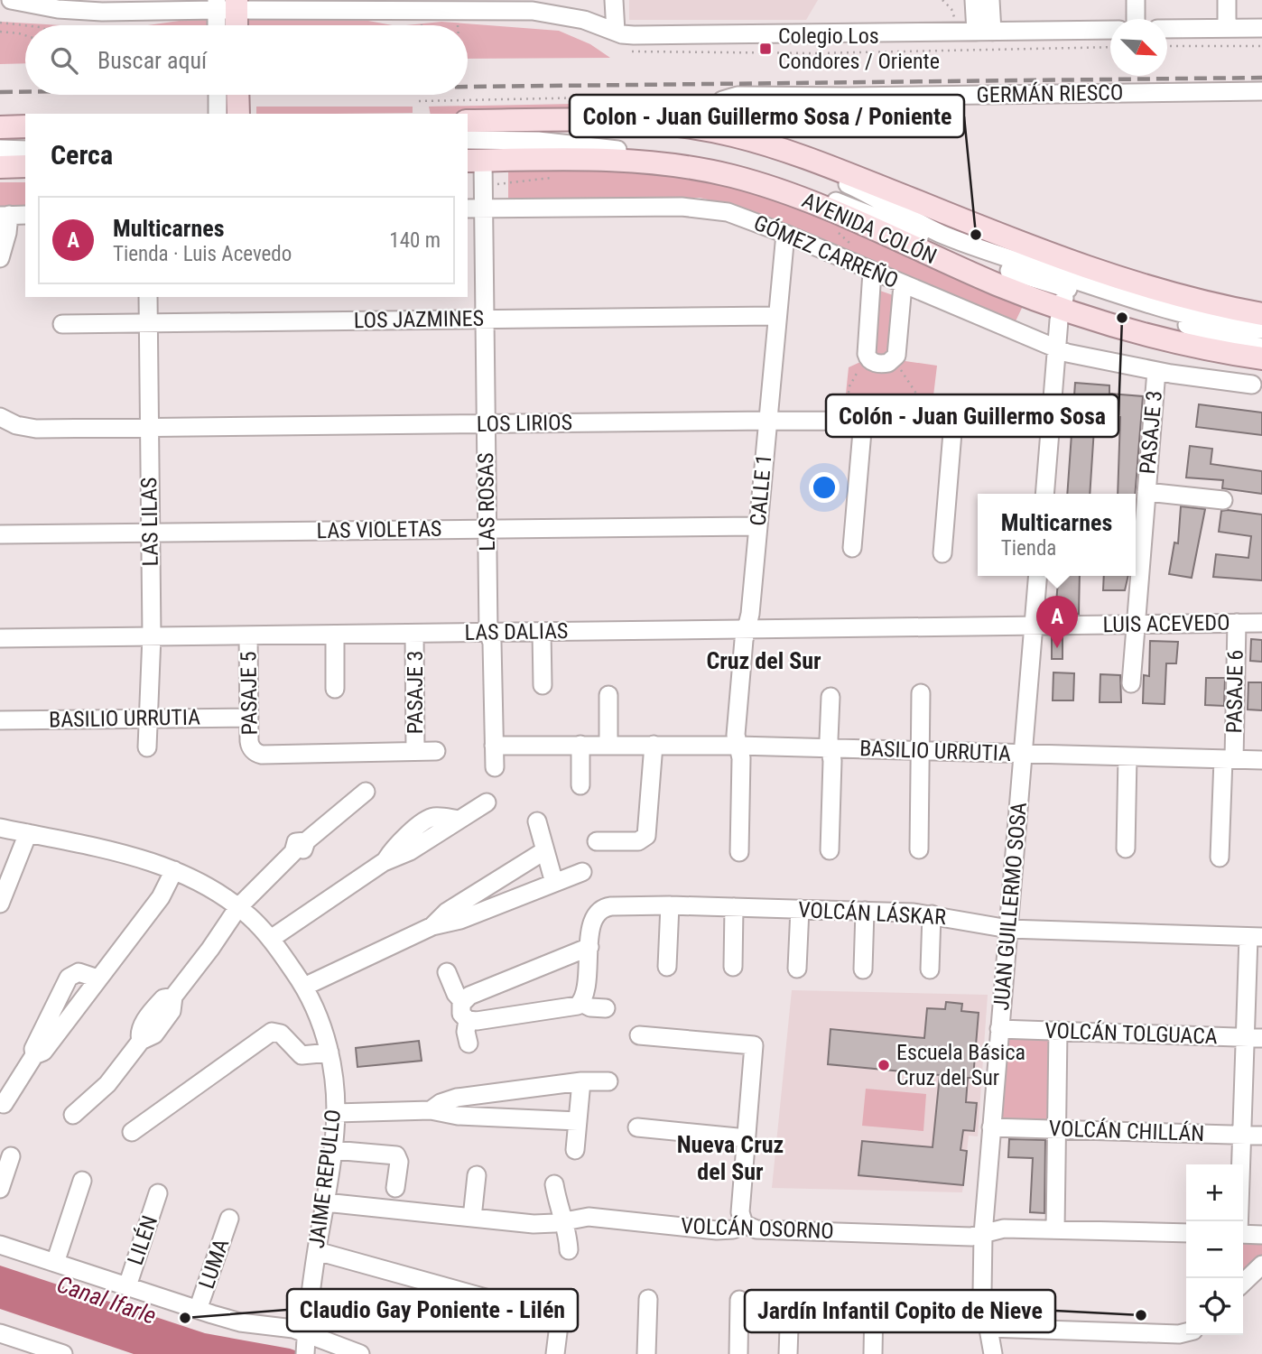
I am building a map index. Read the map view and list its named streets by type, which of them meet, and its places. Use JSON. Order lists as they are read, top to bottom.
{
  "streets": {
    "main road": ["AVENIDA COLÓN"],
    "street": [
      "GERMÁN RIESCO",
      "GÓMEZ CARREÑO",
      "LOS JAZMINES",
      "LOS LIRIOS",
      "PASAJE 3",
      "CALLE 1",
      "LAS ROSAS",
      "LAS LILAS",
      "LAS VIOLETAS",
      "LUIS ACEVEDO",
      "LAS DALIAS",
      "PASAJE 6",
      "PASAJE 5",
      "BASILIO URRUTIA",
      "JUAN GUILLERMO SOSA",
      "VOLCÁN LÁSKAR",
      "VOLCÁN TOLGUACA",
      "VOLCÁN CHILLÁN",
      "JAIME REPULLO",
      "VOLCÁN OSORNO",
      "LILÉN",
      "LUMA"
    ]
  },
  "crossings": [
    ["GERMÁN RIESCO", "AVENIDA COLÓN"],
    ["AVENIDA COLÓN", "LAS ROSAS"],
    ["GÓMEZ CARREÑO", "PASAJE 3"],
    ["GÓMEZ CARREÑO", "CALLE 1"],
    ["GÓMEZ CARREÑO", "LAS ROSAS"],
    ["LOS JAZMINES", "CALLE 1"],
    ["LOS JAZMINES", "LAS ROSAS"],
    ["LOS JAZMINES", "LAS LILAS"],
    ["LOS LIRIOS", "CALLE 1"],
    ["LOS LIRIOS", "LAS ROSAS"],
    ["LOS LIRIOS", "LAS LILAS"],
    ["PASAJE 3", "LUIS ACEVEDO"],
    ["PASAJE 3", "LAS DALIAS"],
    ["PASAJE 3", "PASAJE 5"],
    ["CALLE 1", "LAS VIOLETAS"],
    ["CALLE 1", "LAS DALIAS"],
    ["CALLE 1", "BASILIO URRUTIA"],
    ["LAS ROSAS", "LAS VIOLETAS"],
    ["LAS ROSAS", "LAS DALIAS"],
    ["LAS ROSAS", "BASILIO URRUTIA"],
    ["LAS LILAS", "LAS VIOLETAS"],
    ["LAS LILAS", "LAS DALIAS"],
    ["LAS LILAS", "BASILIO URRUTIA"],
    ["LUIS ACEVEDO", "LAS DALIAS"],
    ["LUIS ACEVEDO", "PASAJE 6"],
    ["LUIS ACEVEDO", "JUAN GUILLERMO SOSA"],
    ["LAS DALIAS", "PASAJE 5"],
    ["LAS DALIAS", "JUAN GUILLERMO SOSA"],
    ["PASAJE 6", "BASILIO URRUTIA"],
    ["PASAJE 5", "BASILIO URRUTIA"],
    ["BASILIO URRUTIA", "JUAN GUILLERMO SOSA"],
    ["JUAN GUILLERMO SOSA", "VOLCÁN LÁSKAR"],
    ["JUAN GUILLERMO SOSA", "VOLCÁN TOLGUACA"],
    ["JUAN GUILLERMO SOSA", "VOLCÁN CHILLÁN"],
    ["JUAN GUILLERMO SOSA", "VOLCÁN OSORNO"],
    ["JAIME REPULLO", "VOLCÁN OSORNO"]
  ],
  "districts": ["Cruz del Sur", "Nueva Cruz del Sur"],
  "water": ["Canal Ifarle"],
  "places": {
    "transit": ["Colegio Los Condores / Oriente"],
    "other": [
      "Colon - Juan Guillermo Sosa / Poniente",
      "Colón - Juan Guillermo Sosa",
      "Escuela Básica Cruz del Sur",
      "Jardín Infantil Copito de Nieve",
      "Claudio Gay Poniente - Lilén"
    ]
  },
  "north": "bottom right",
  "page": {
    "search": "Buscar aquí",
    "heading": "Cerca",
    "list": [
      {
        "mark": "A",
        "name": "Multicarnes",
        "note": "Tienda · Luis Acevedo",
        "value": "140 m"
      }
    ],
    "popup": ["Multicarnes", "Tienda"],
    "pins": "A",
    "map_buttons": ["+", "−"]
  }
}
